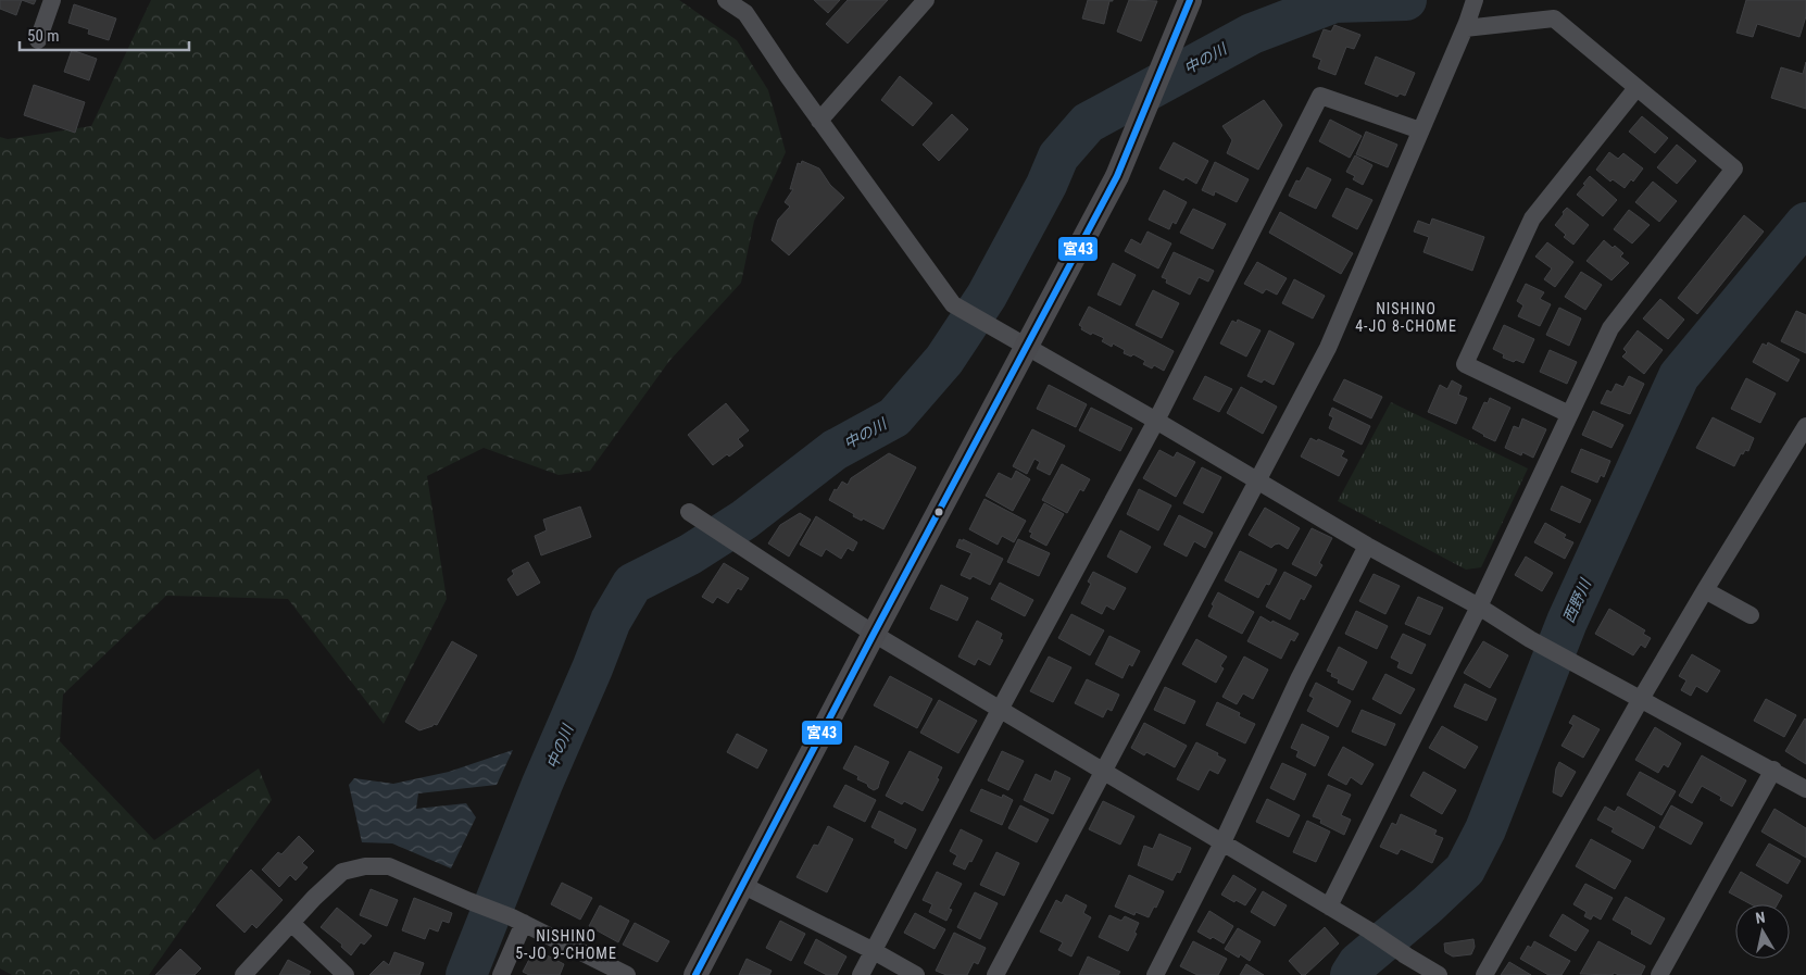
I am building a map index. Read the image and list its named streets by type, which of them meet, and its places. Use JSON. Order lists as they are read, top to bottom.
{
  "districts": ["NISHINO 4-JO 8-CHOME", "NISHINO 5-JO 9-CHOME"],
  "water": ["中の川", "西野川"],
  "lines": ["transit line 宮43"],
  "scale_bar": "50 m",
  "north": "top"
}
